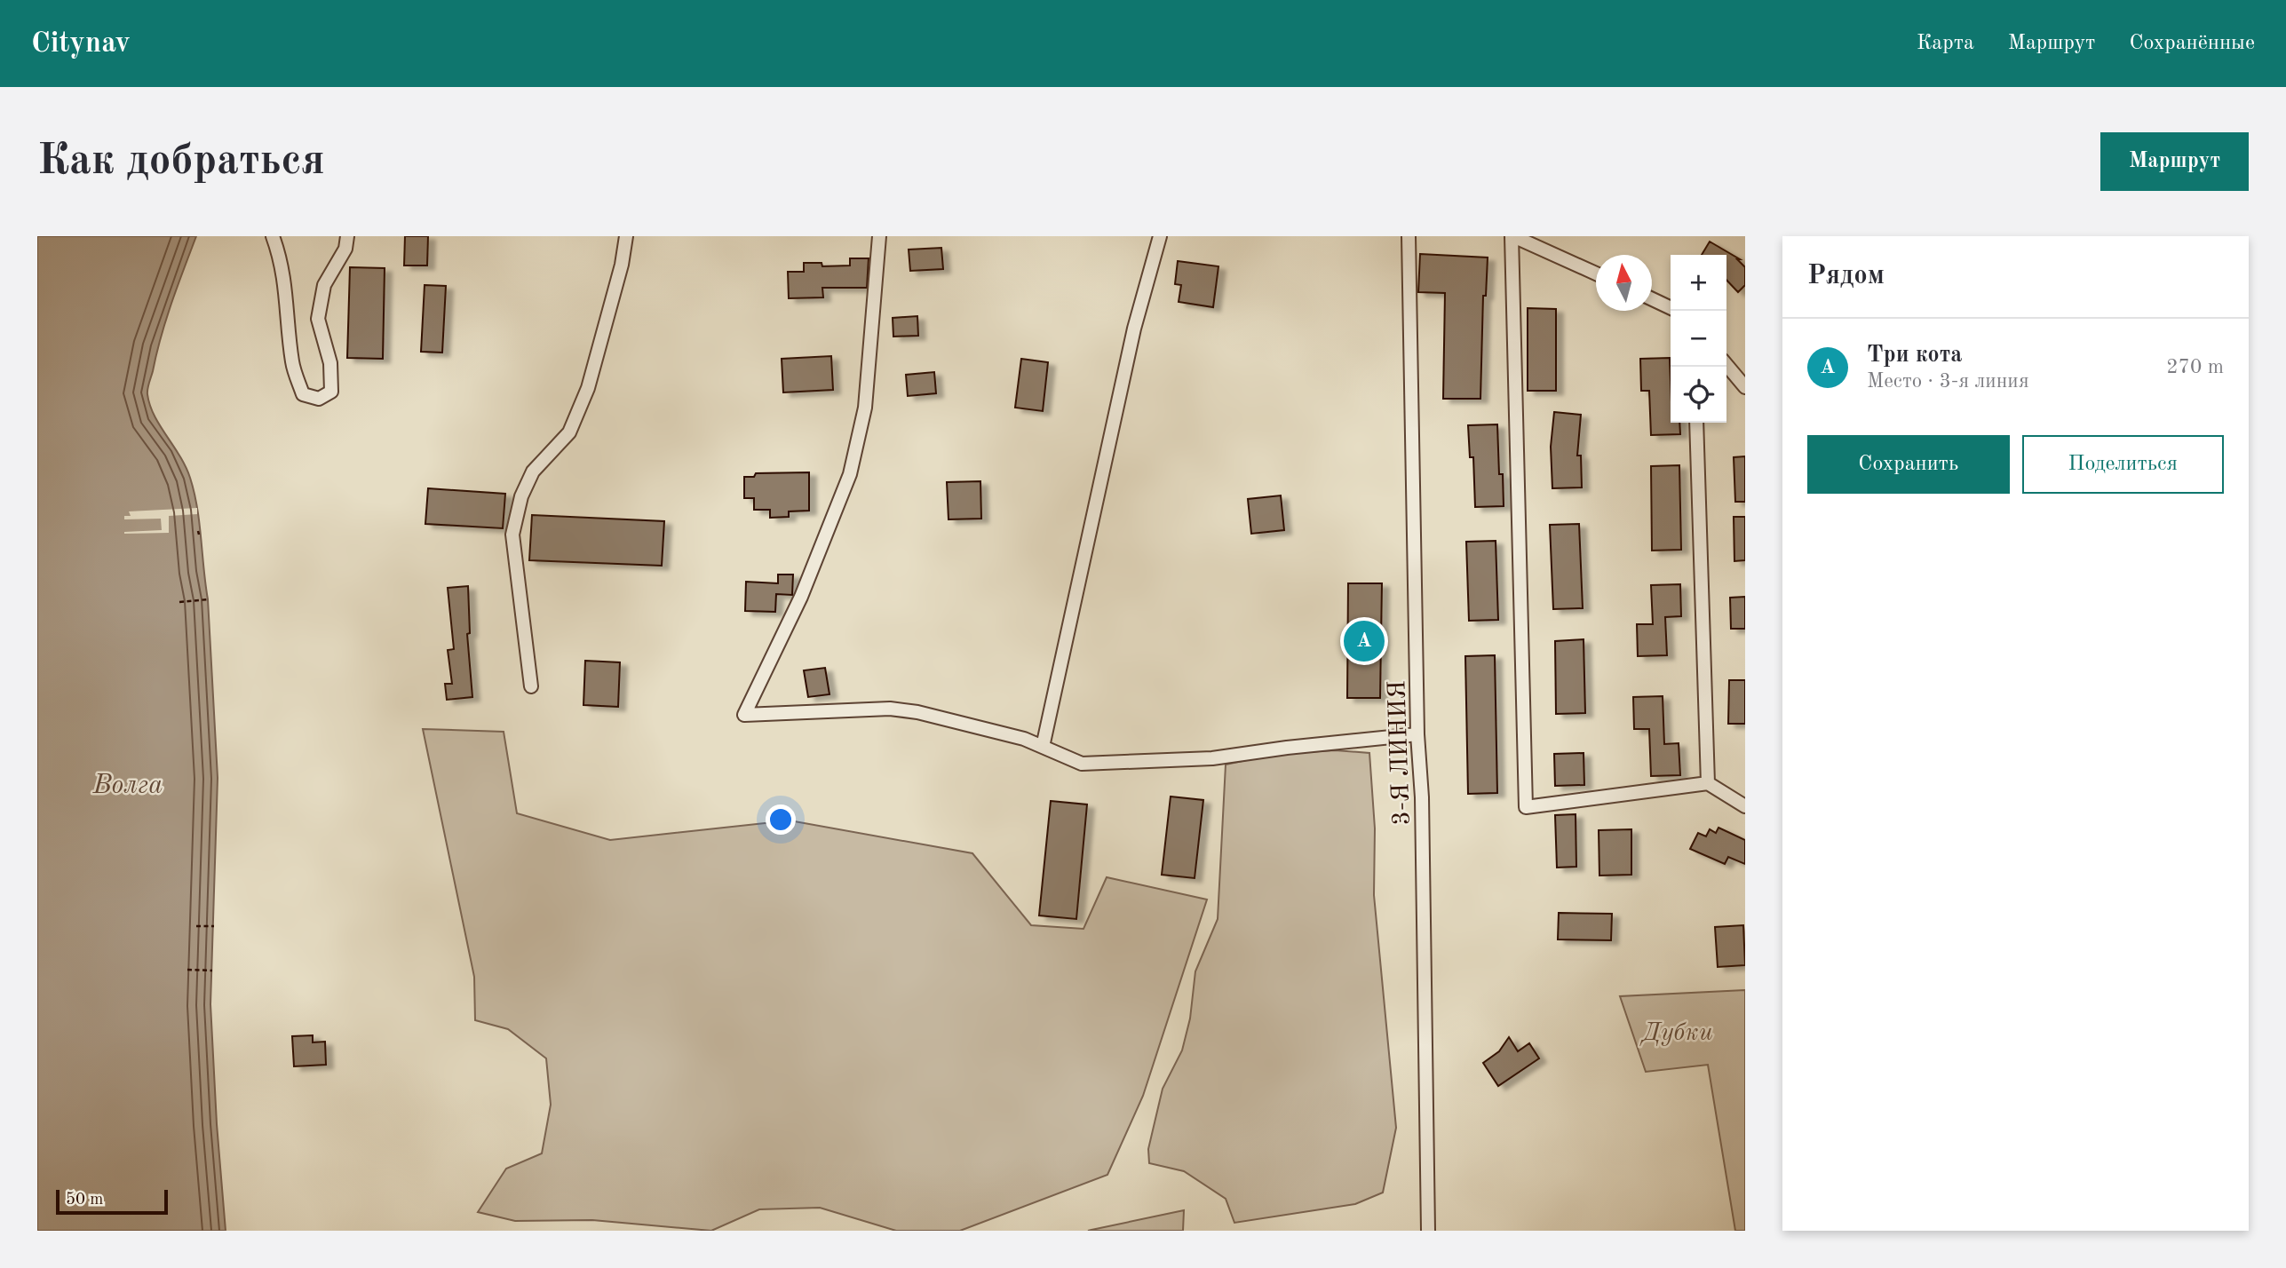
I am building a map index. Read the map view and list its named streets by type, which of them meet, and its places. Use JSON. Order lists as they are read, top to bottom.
{
  "streets": {
    "street": ["3-Я ЛИНИЯ"]
  },
  "water": ["Волга"],
  "parks": ["Дубки"],
  "scale_bar": "50 m",
  "north": "top",
  "page": {
    "header": "Citynav",
    "nav": ["Карта", "Маршрут", "Сохранённые"],
    "buttons": [
      "Маршрут",
      ["Сохранить", "Поделиться"]
    ],
    "title": "Как добраться",
    "heading": "Рядом",
    "map_buttons": ["+", "−"],
    "list": [
      {
        "mark": "A",
        "name": "Три кота",
        "note": "Место · 3-я линия",
        "value": "270 m"
      }
    ],
    "pins": "A",
    "scale": "50 m"
  }
}
